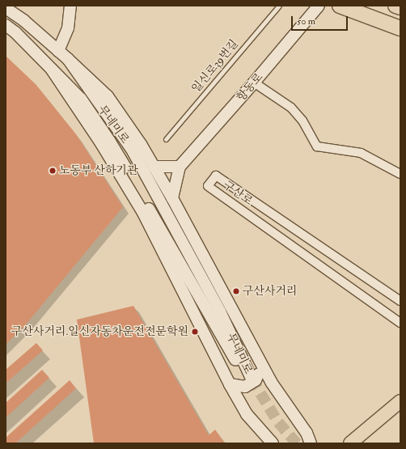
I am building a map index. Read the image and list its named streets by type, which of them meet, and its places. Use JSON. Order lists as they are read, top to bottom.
{
  "streets": {
    "main road": ["항동로", "무네미로"],
    "street": ["구산로"],
    "lane": ["일신로39번길"]
  },
  "places": ["노동부 산하기관", "구산사거리", "구산사거리.일신자동차운전전문학원"],
  "scale_bar": "50 m"
}
